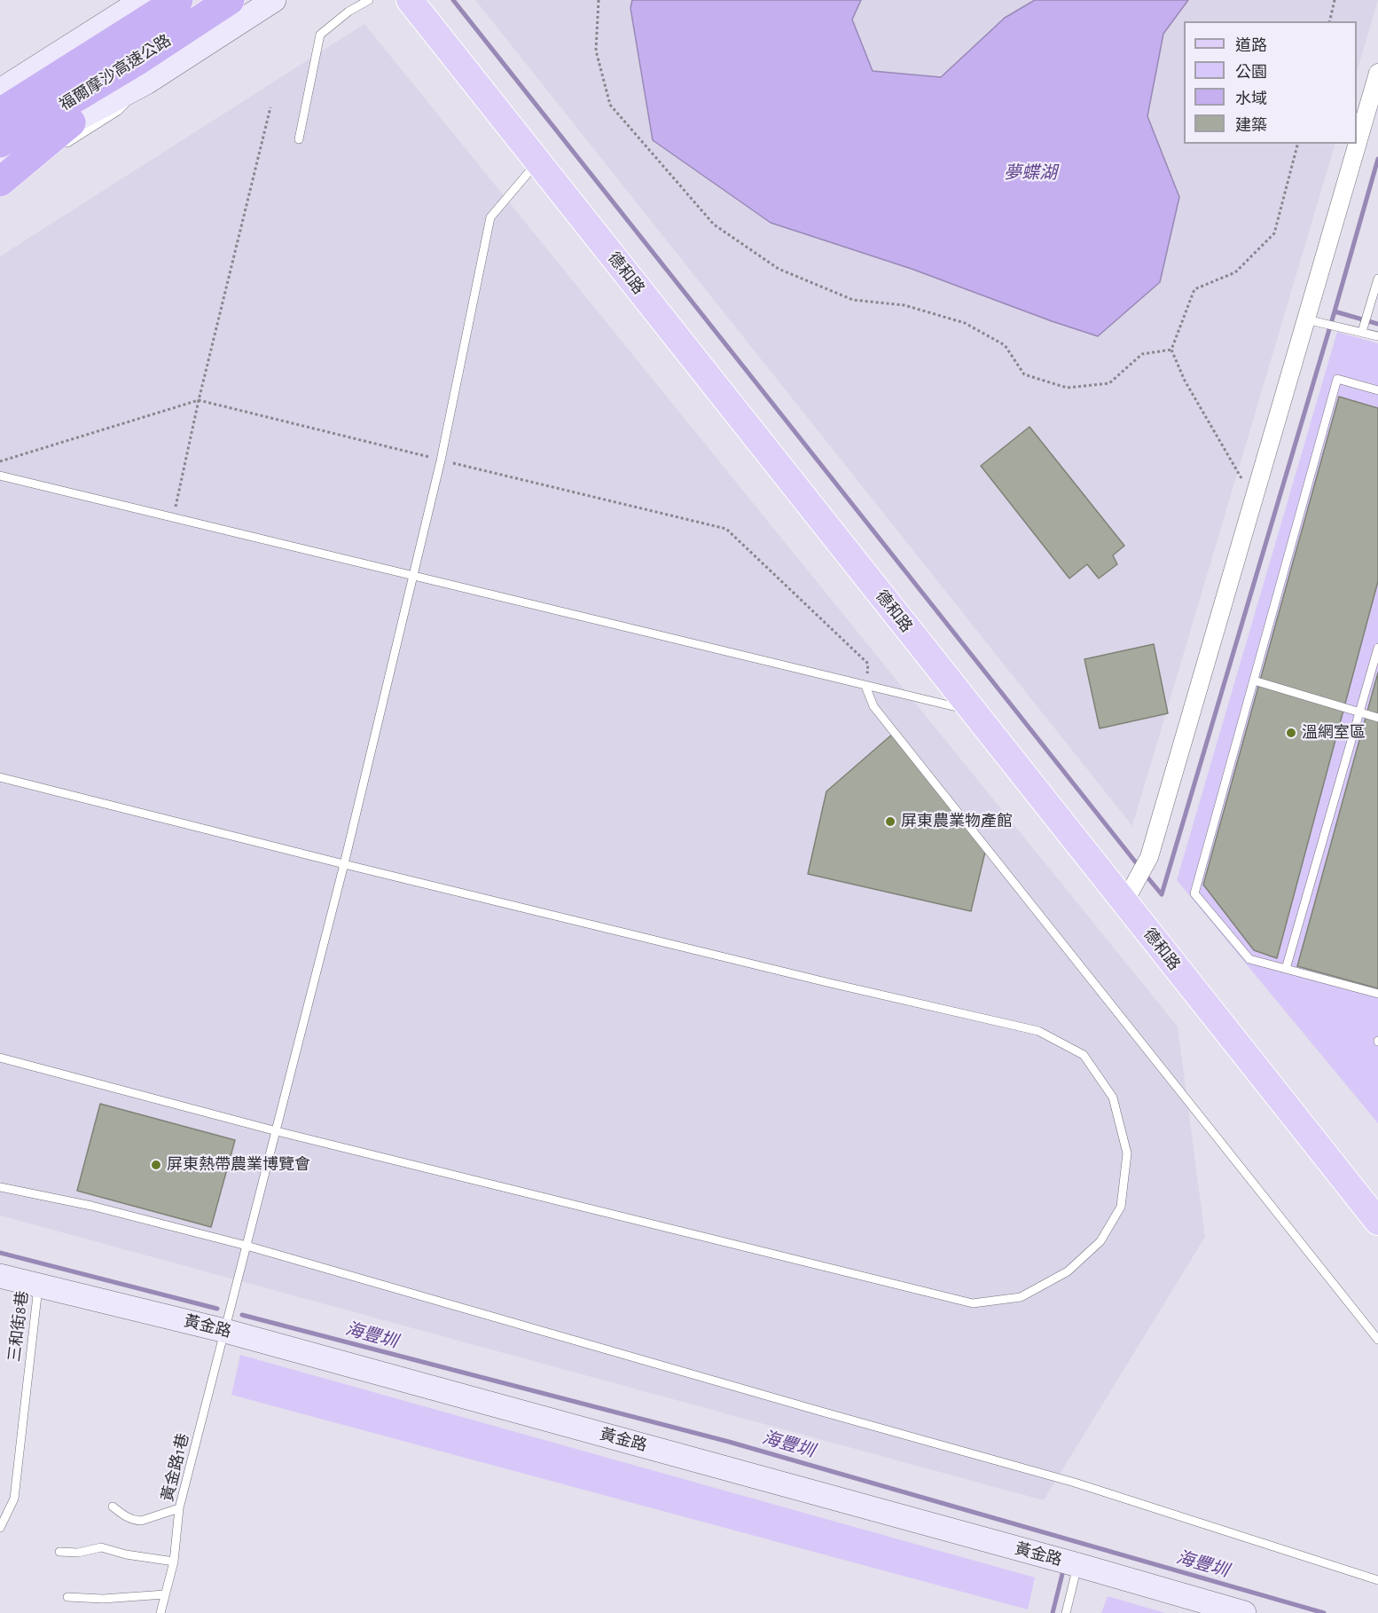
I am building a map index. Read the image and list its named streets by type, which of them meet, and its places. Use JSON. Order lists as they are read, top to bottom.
{
  "streets": {
    "highway": ["福爾摩沙高速公路"],
    "main road": ["德和路"],
    "street": ["黃金路"],
    "lane": ["三和街8巷", "黃金路1巷"]
  },
  "crossings": [
    ["德和路", "黃金路1巷"],
    ["三和街8巷", "黃金路"],
    ["黃金路", "黃金路1巷"]
  ],
  "water": ["夢蝶湖", "海豐圳"],
  "places": ["溫網室區", "屏東農業物產館", "屏東熱帶農業博覽會"],
  "legend": [
    "道路",
    "公園",
    "水域",
    "建築"
  ]
}
